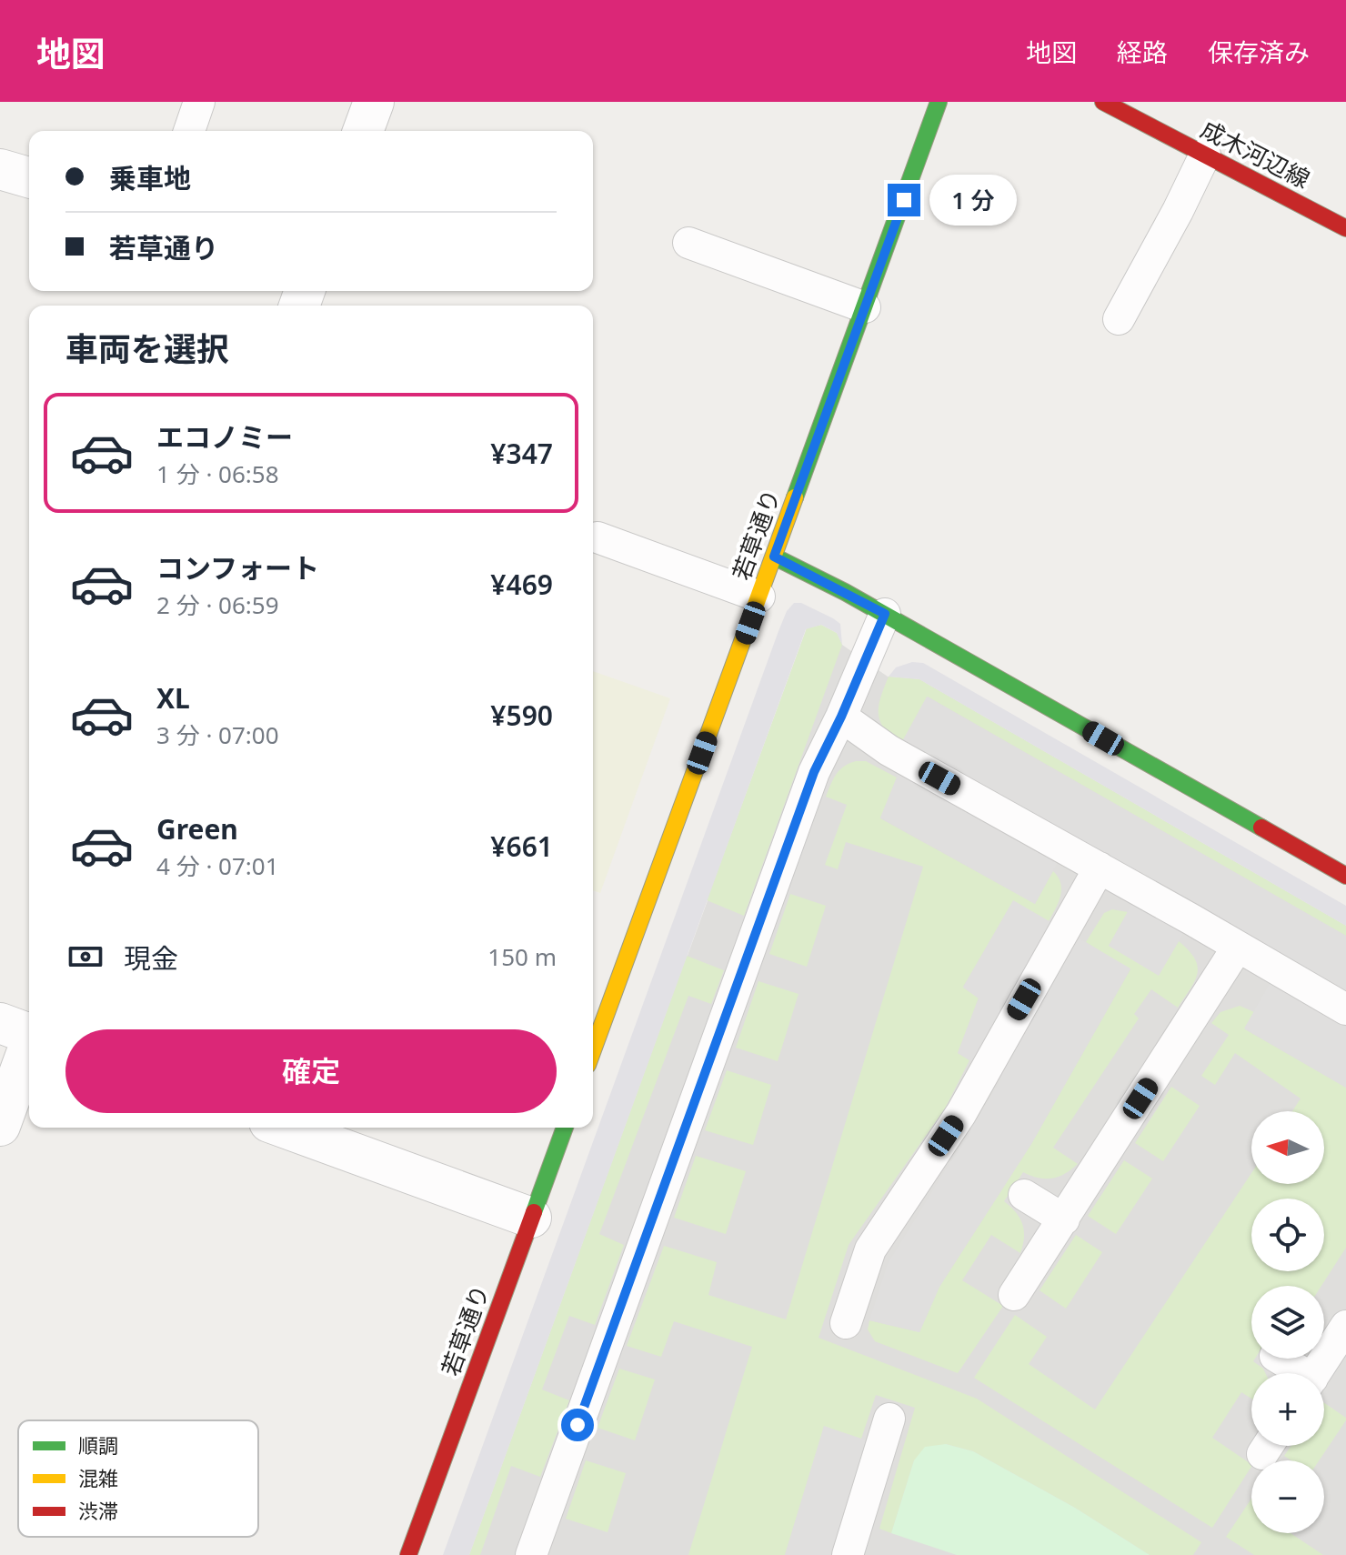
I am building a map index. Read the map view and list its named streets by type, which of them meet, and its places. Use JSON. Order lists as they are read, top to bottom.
{
  "streets": {
    "street": ["成木河辺線", "若草通り"]
  },
  "legend": ["順調", "混雑", "渋滞"],
  "north": "left",
  "page": {
    "header": "地図",
    "nav": ["地図", "経路", "保存済み"],
    "banner": ["乗車地", "若草通り"],
    "bubble": "1 分",
    "heading": "車両を選択",
    "list": [
      {
        "name": "エコノミー",
        "note": "1 分 · 06:58",
        "value": "¥347"
      },
      {
        "name": "コンフォート",
        "note": "2 分 · 06:59",
        "value": "¥469"
      },
      {
        "name": "XL",
        "note": "3 分 · 07:00",
        "value": "¥590"
      },
      {
        "name": "Green",
        "note": "4 分 · 07:01",
        "value": "¥661"
      }
    ],
    "pay": ["現金", "150 m"],
    "buttons": "確定",
    "map_buttons": ["+", "−"]
  }
}
